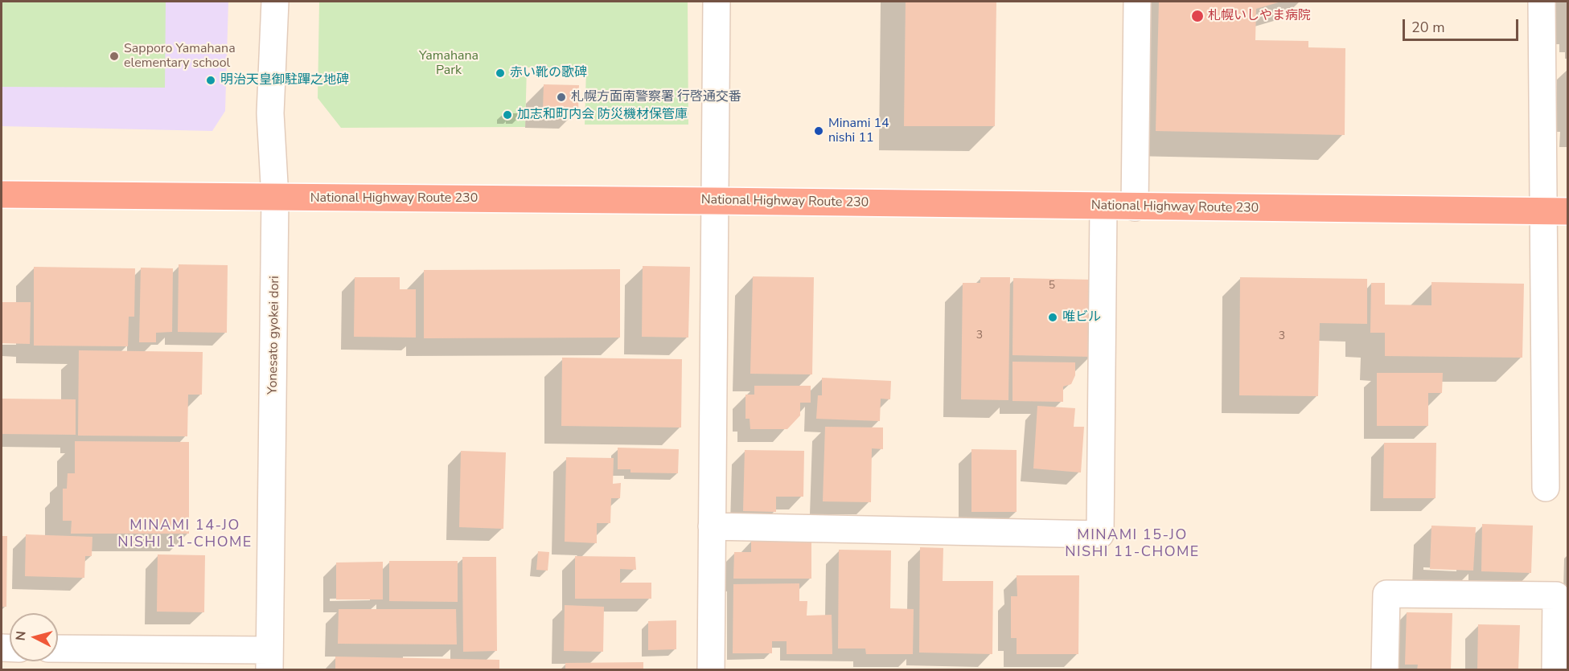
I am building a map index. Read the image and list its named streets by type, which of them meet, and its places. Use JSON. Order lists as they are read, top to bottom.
{
  "streets": {
    "highway": ["National Highway Route 230"],
    "street": ["Yonesato gyokei dori"]
  },
  "crossings": [
    ["National Highway Route 230", "Yonesato gyokei dori"]
  ],
  "districts": ["MINAMI 14-JO NISHI 11-CHOME", "MINAMI 15-JO NISHI 11-CHOME"],
  "parks": ["Yamahana Park"],
  "places": [
    "札幌いしやま病院",
    "Sapporo Yamahana elementary school",
    "赤い靴の歌碑",
    "明治天皇御駐蹕之地碑",
    "札幌方面南警察署 行啓通交番",
    "加志和町内会 防災機材保管庫",
    "Minami 14 nishi 11",
    "唯ビル"
  ],
  "house_numbers": ["5", "3", "3"],
  "scale_bar": "20 m",
  "north": "left"
}
